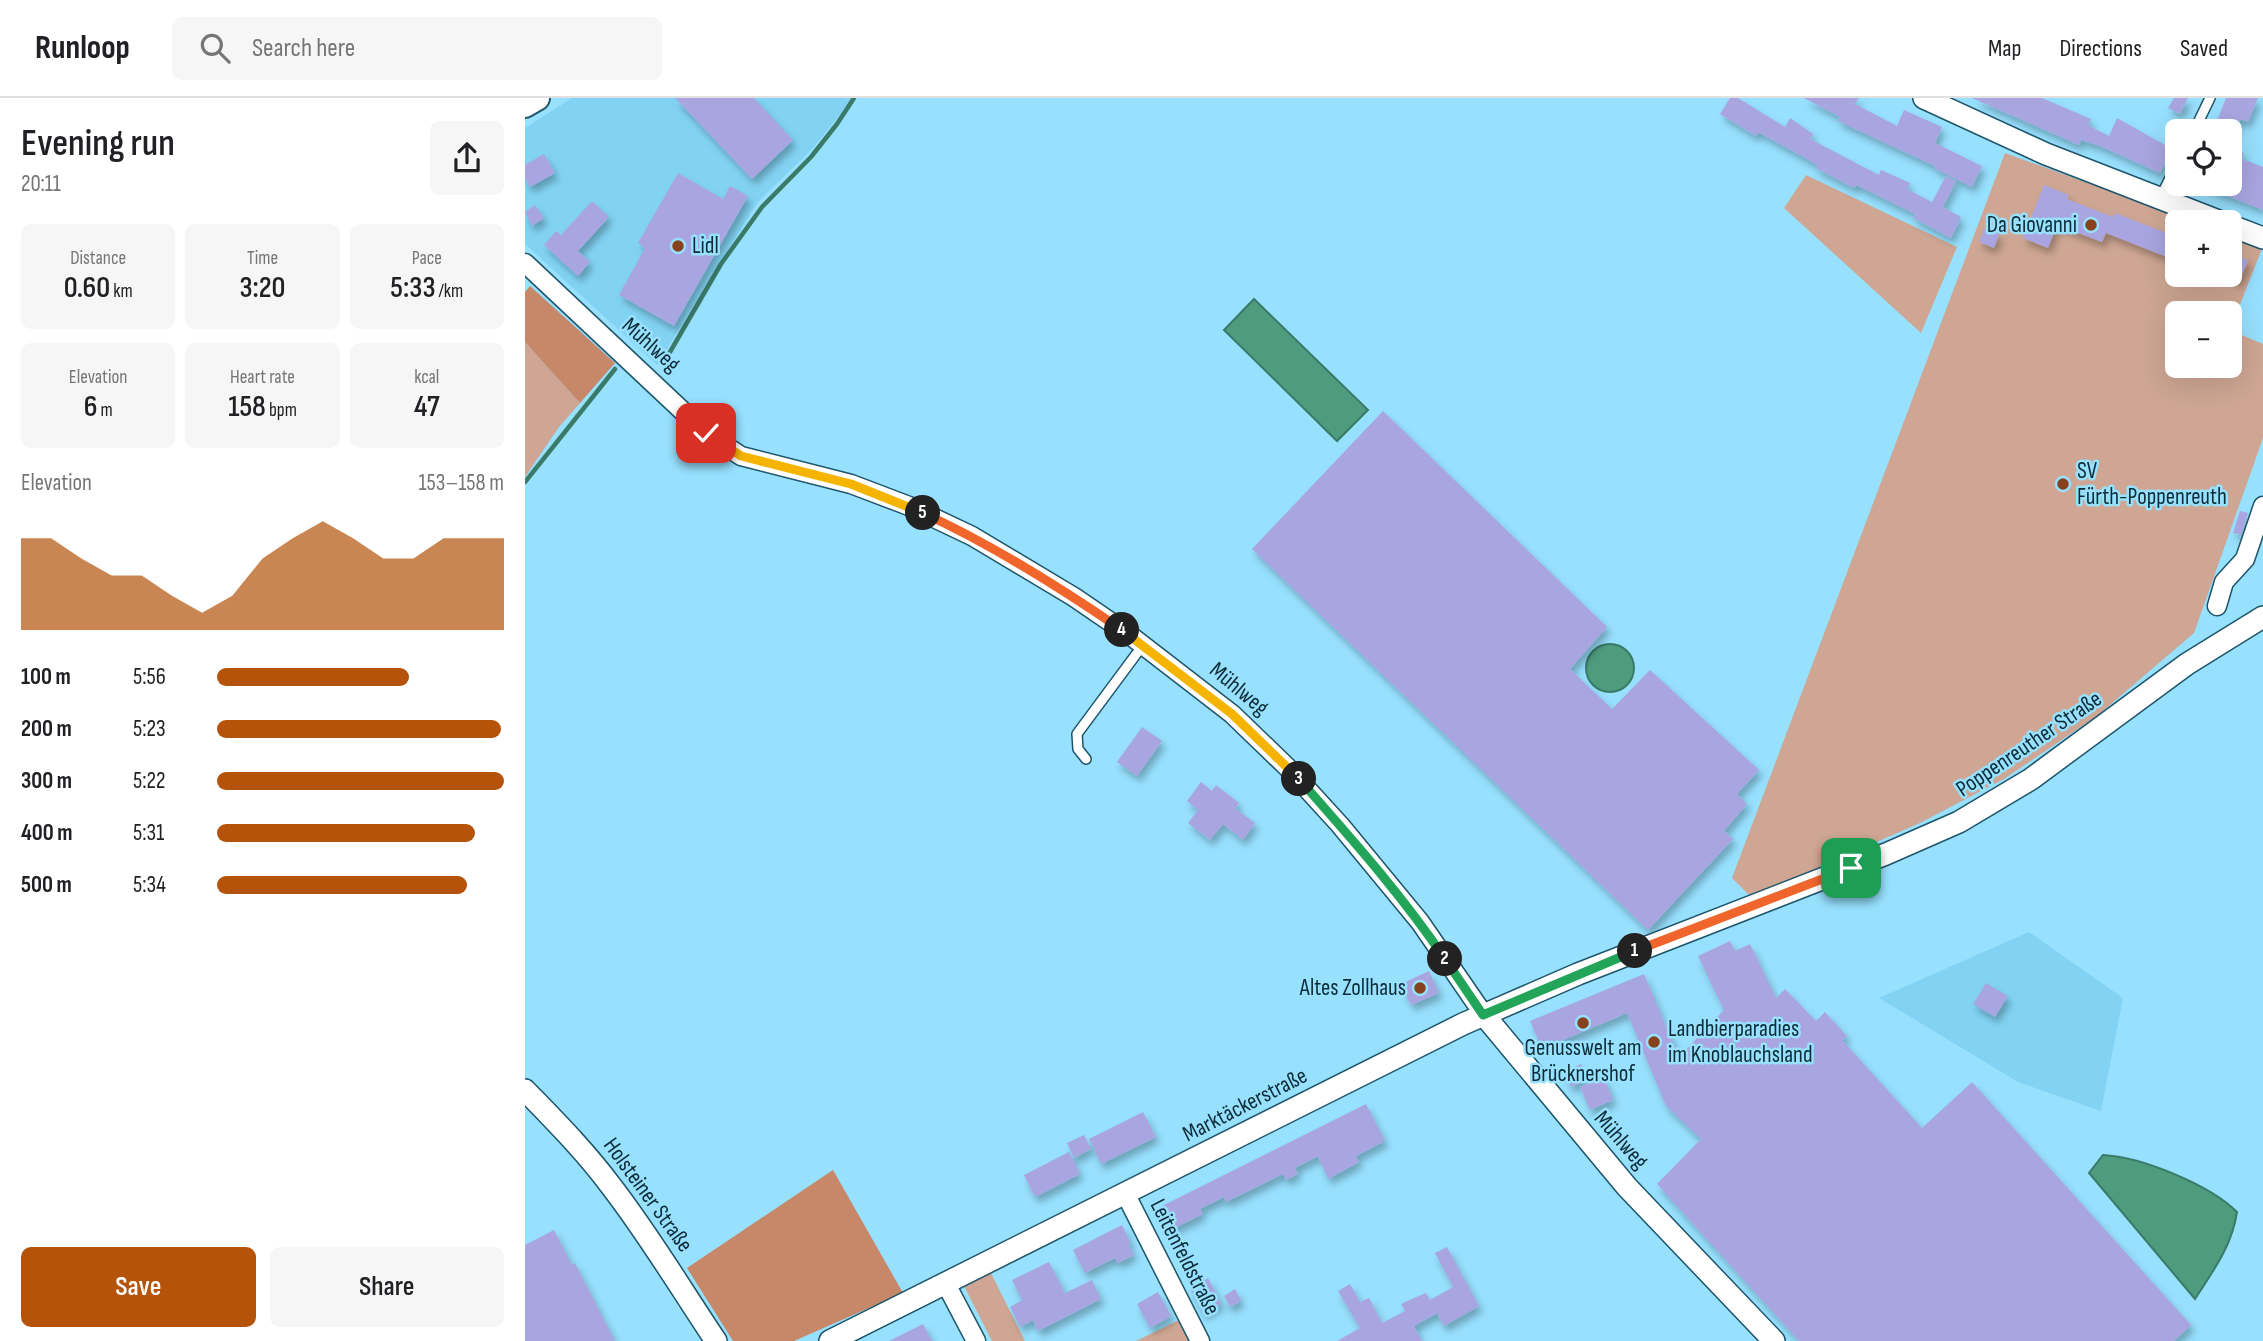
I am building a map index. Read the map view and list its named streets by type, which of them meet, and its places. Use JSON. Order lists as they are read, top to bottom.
{
  "streets": {
    "street": [
      "Mühlweg",
      "Poppenreuther Straße",
      "Marktäckerstraße",
      "Holsteiner Straße",
      "Leitenfeldstraße"
    ]
  },
  "crossings": [
    ["Mühlweg", "Marktäckerstraße"],
    ["Poppenreuther Straße", "Marktäckerstraße"],
    ["Marktäckerstraße", "Leitenfeldstraße"]
  ],
  "places": [
    "Da Giovanni",
    "Lidl",
    "SV Fürth-Poppenreuth",
    "Altes Zollhaus",
    "Genusswelt am Brücknershof",
    "Landbierparadies im Knoblauchsland"
  ],
  "page": {
    "header": "Runloop",
    "search": "Search here",
    "nav": ["Map", "Directions", "Saved"],
    "heading": ["Evening run", "20:11"],
    "map_buttons": ["+", "−"],
    "stats": [
      ["Distance", "0.60 km"],
      ["Time", "3:20"],
      ["Pace", "5:33 /km"],
      ["Elevation", "6 m"],
      ["Heart rate", "158 bpm"],
      ["kcal", "47"]
    ],
    "chart": ["Elevation", "153–158 m"],
    "pins": [
      "5",
      "4",
      "3",
      "1",
      "2"
    ],
    "list": [
      {
        "name": "100 m",
        "note": "5:56"
      },
      {
        "name": "200 m",
        "note": "5:23"
      },
      {
        "name": "300 m",
        "note": "5:22"
      },
      {
        "name": "400 m",
        "note": "5:31"
      },
      {
        "name": "500 m",
        "note": "5:34"
      }
    ],
    "buttons": ["Save", "Share"]
  }
}
